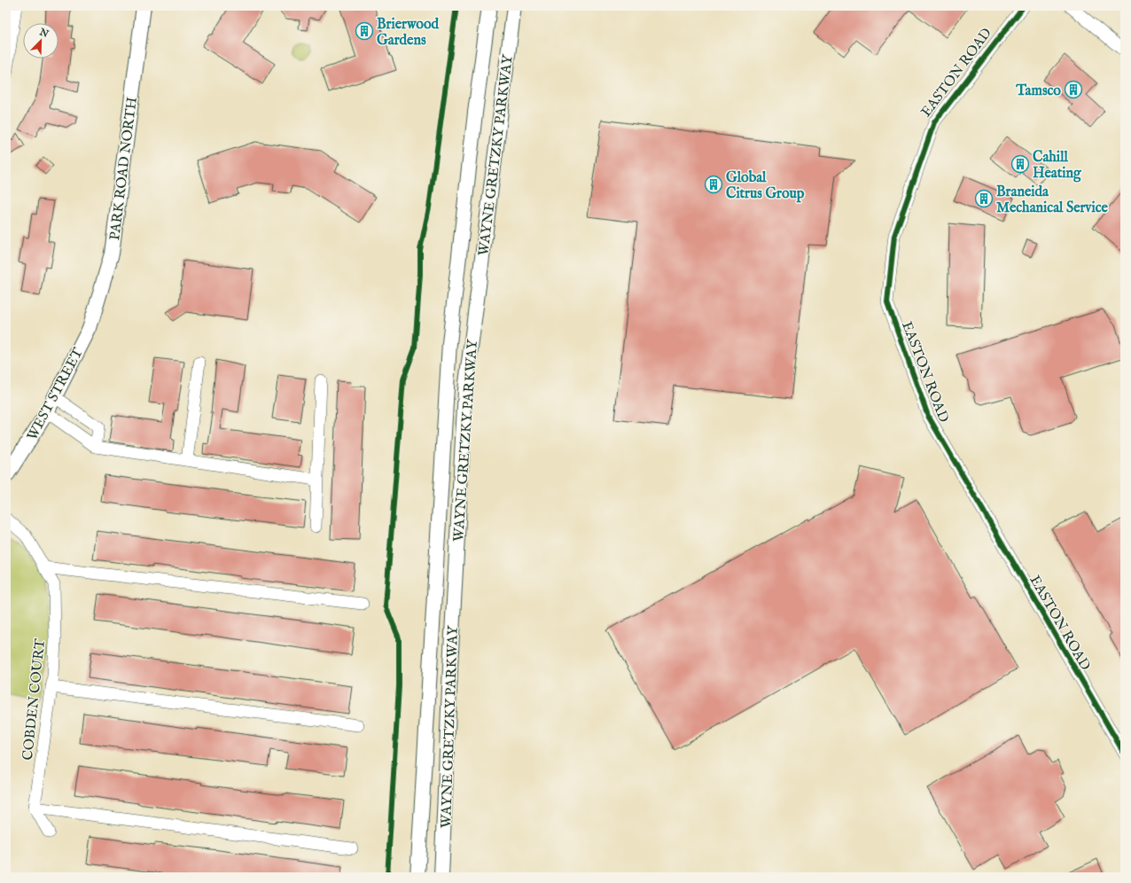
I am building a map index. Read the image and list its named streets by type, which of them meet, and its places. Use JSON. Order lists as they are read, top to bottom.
{
  "streets": {
    "main road": ["WAYNE GRETZKY PARKWAY", "PARK ROAD NORTH", "WEST STREET"],
    "street": ["EASTON ROAD", "COBDEN COURT"]
  },
  "crossings": [
    ["PARK ROAD NORTH", "WEST STREET"]
  ],
  "places": {
    "building": [
      "Brierwood Gardens",
      "Tamsco",
      "Cahill Heating",
      "Global Citrus Group",
      "Braneida Mechanical Service"
    ]
  },
  "north": "top right"
}
